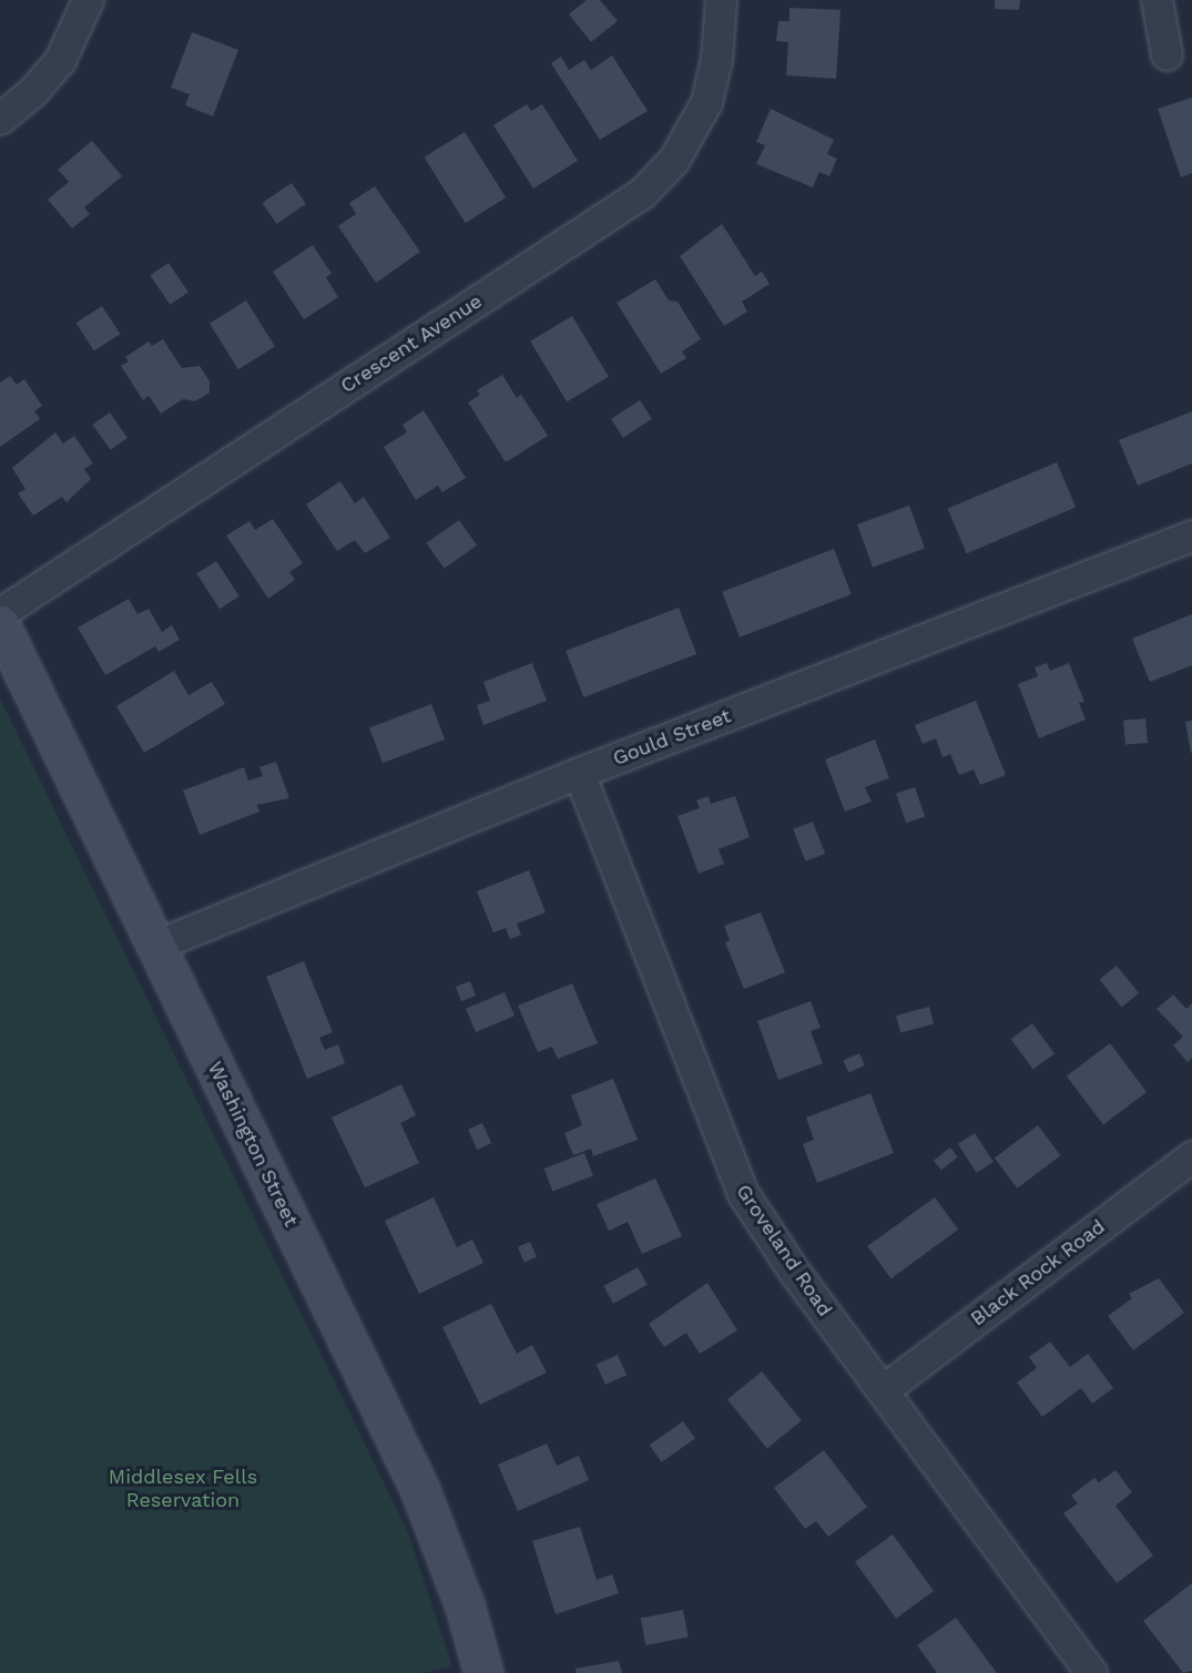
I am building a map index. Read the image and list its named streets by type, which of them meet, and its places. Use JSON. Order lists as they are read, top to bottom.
{
  "streets": {
    "main road": ["Washington Street"],
    "street": [
      "Crescent Avenue",
      "Gould Street",
      "Groveland Road",
      "Black Rock Road"
    ]
  },
  "crossings": [
    ["Gould Street", "Washington Street"],
    ["Gould Street", "Groveland Road"],
    ["Groveland Road", "Black Rock Road"]
  ],
  "parks": ["Middlesex Fells Reservation"]
}
